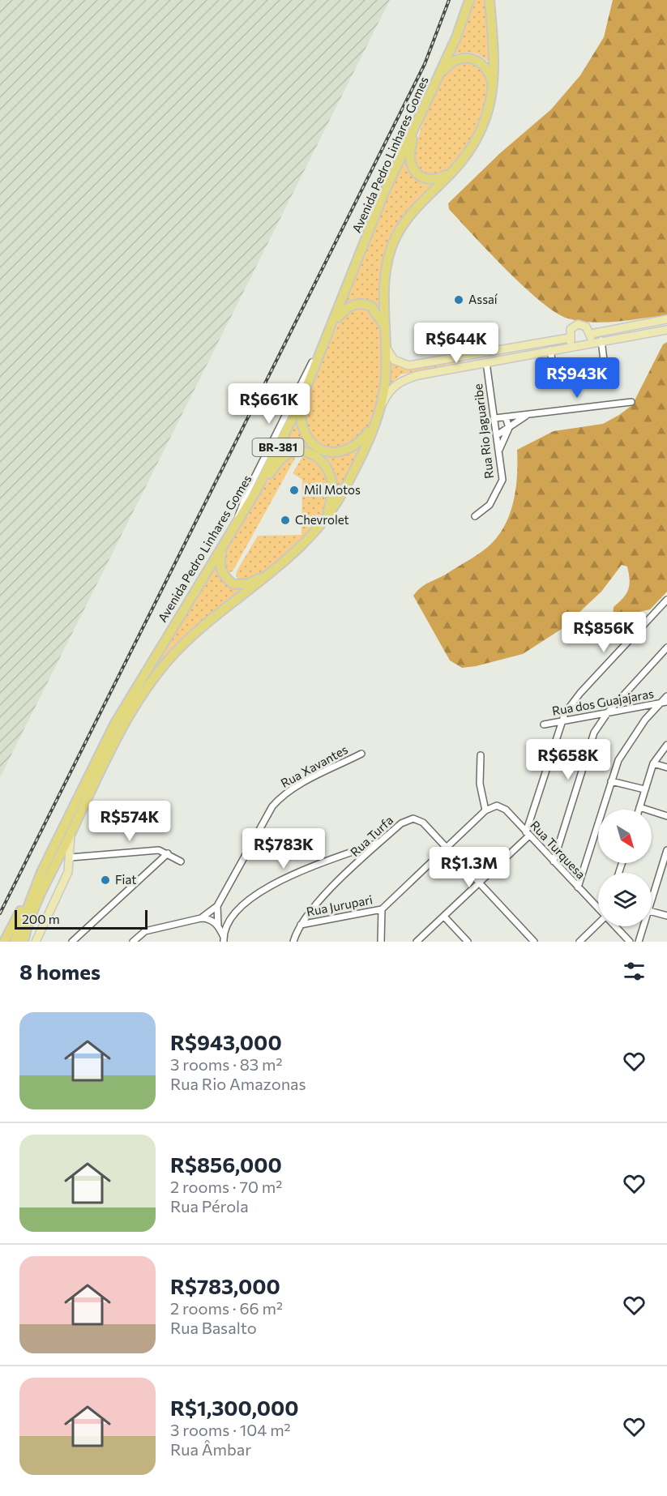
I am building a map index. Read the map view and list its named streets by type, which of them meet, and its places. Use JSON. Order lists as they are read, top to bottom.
{
  "streets": {
    "highway": ["Avenida Pedro Linhares Gomes", "BR-381"],
    "street": [
      "Rua Rio Jaguaribe",
      "Rua dos Guajajaras",
      "Rua Xavantes",
      "Rua Turfa",
      "Rua Turquesa",
      "Rua Jurupari"
    ]
  },
  "crossings": [
    ["Rua Turfa", "Rua Jurupari"]
  ],
  "places": [
    "Assaí",
    "Mil Motos",
    "Chevrolet",
    "Fiat"
  ],
  "scale_bar": "200 m",
  "north": "bottom right",
  "page": {
    "price": [
      "R$644K",
      "R$943K",
      "R$661K",
      "R$856K",
      "R$658K",
      "R$574K",
      "R$783K",
      "R$1.3M"
    ],
    "scale": "200 m",
    "heading": "8 homes",
    "list": [
      {
        "name": "R$943,000",
        "note": "3 rooms · 83 m² · Rua Rio Amazonas"
      },
      {
        "name": "R$856,000",
        "note": "2 rooms · 70 m² · Rua Pérola"
      },
      {
        "name": "R$783,000",
        "note": "2 rooms · 66 m² · Rua Basalto"
      },
      {
        "name": "R$1,300,000",
        "note": "3 rooms · 104 m² · Rua Âmbar"
      }
    ]
  }
}
